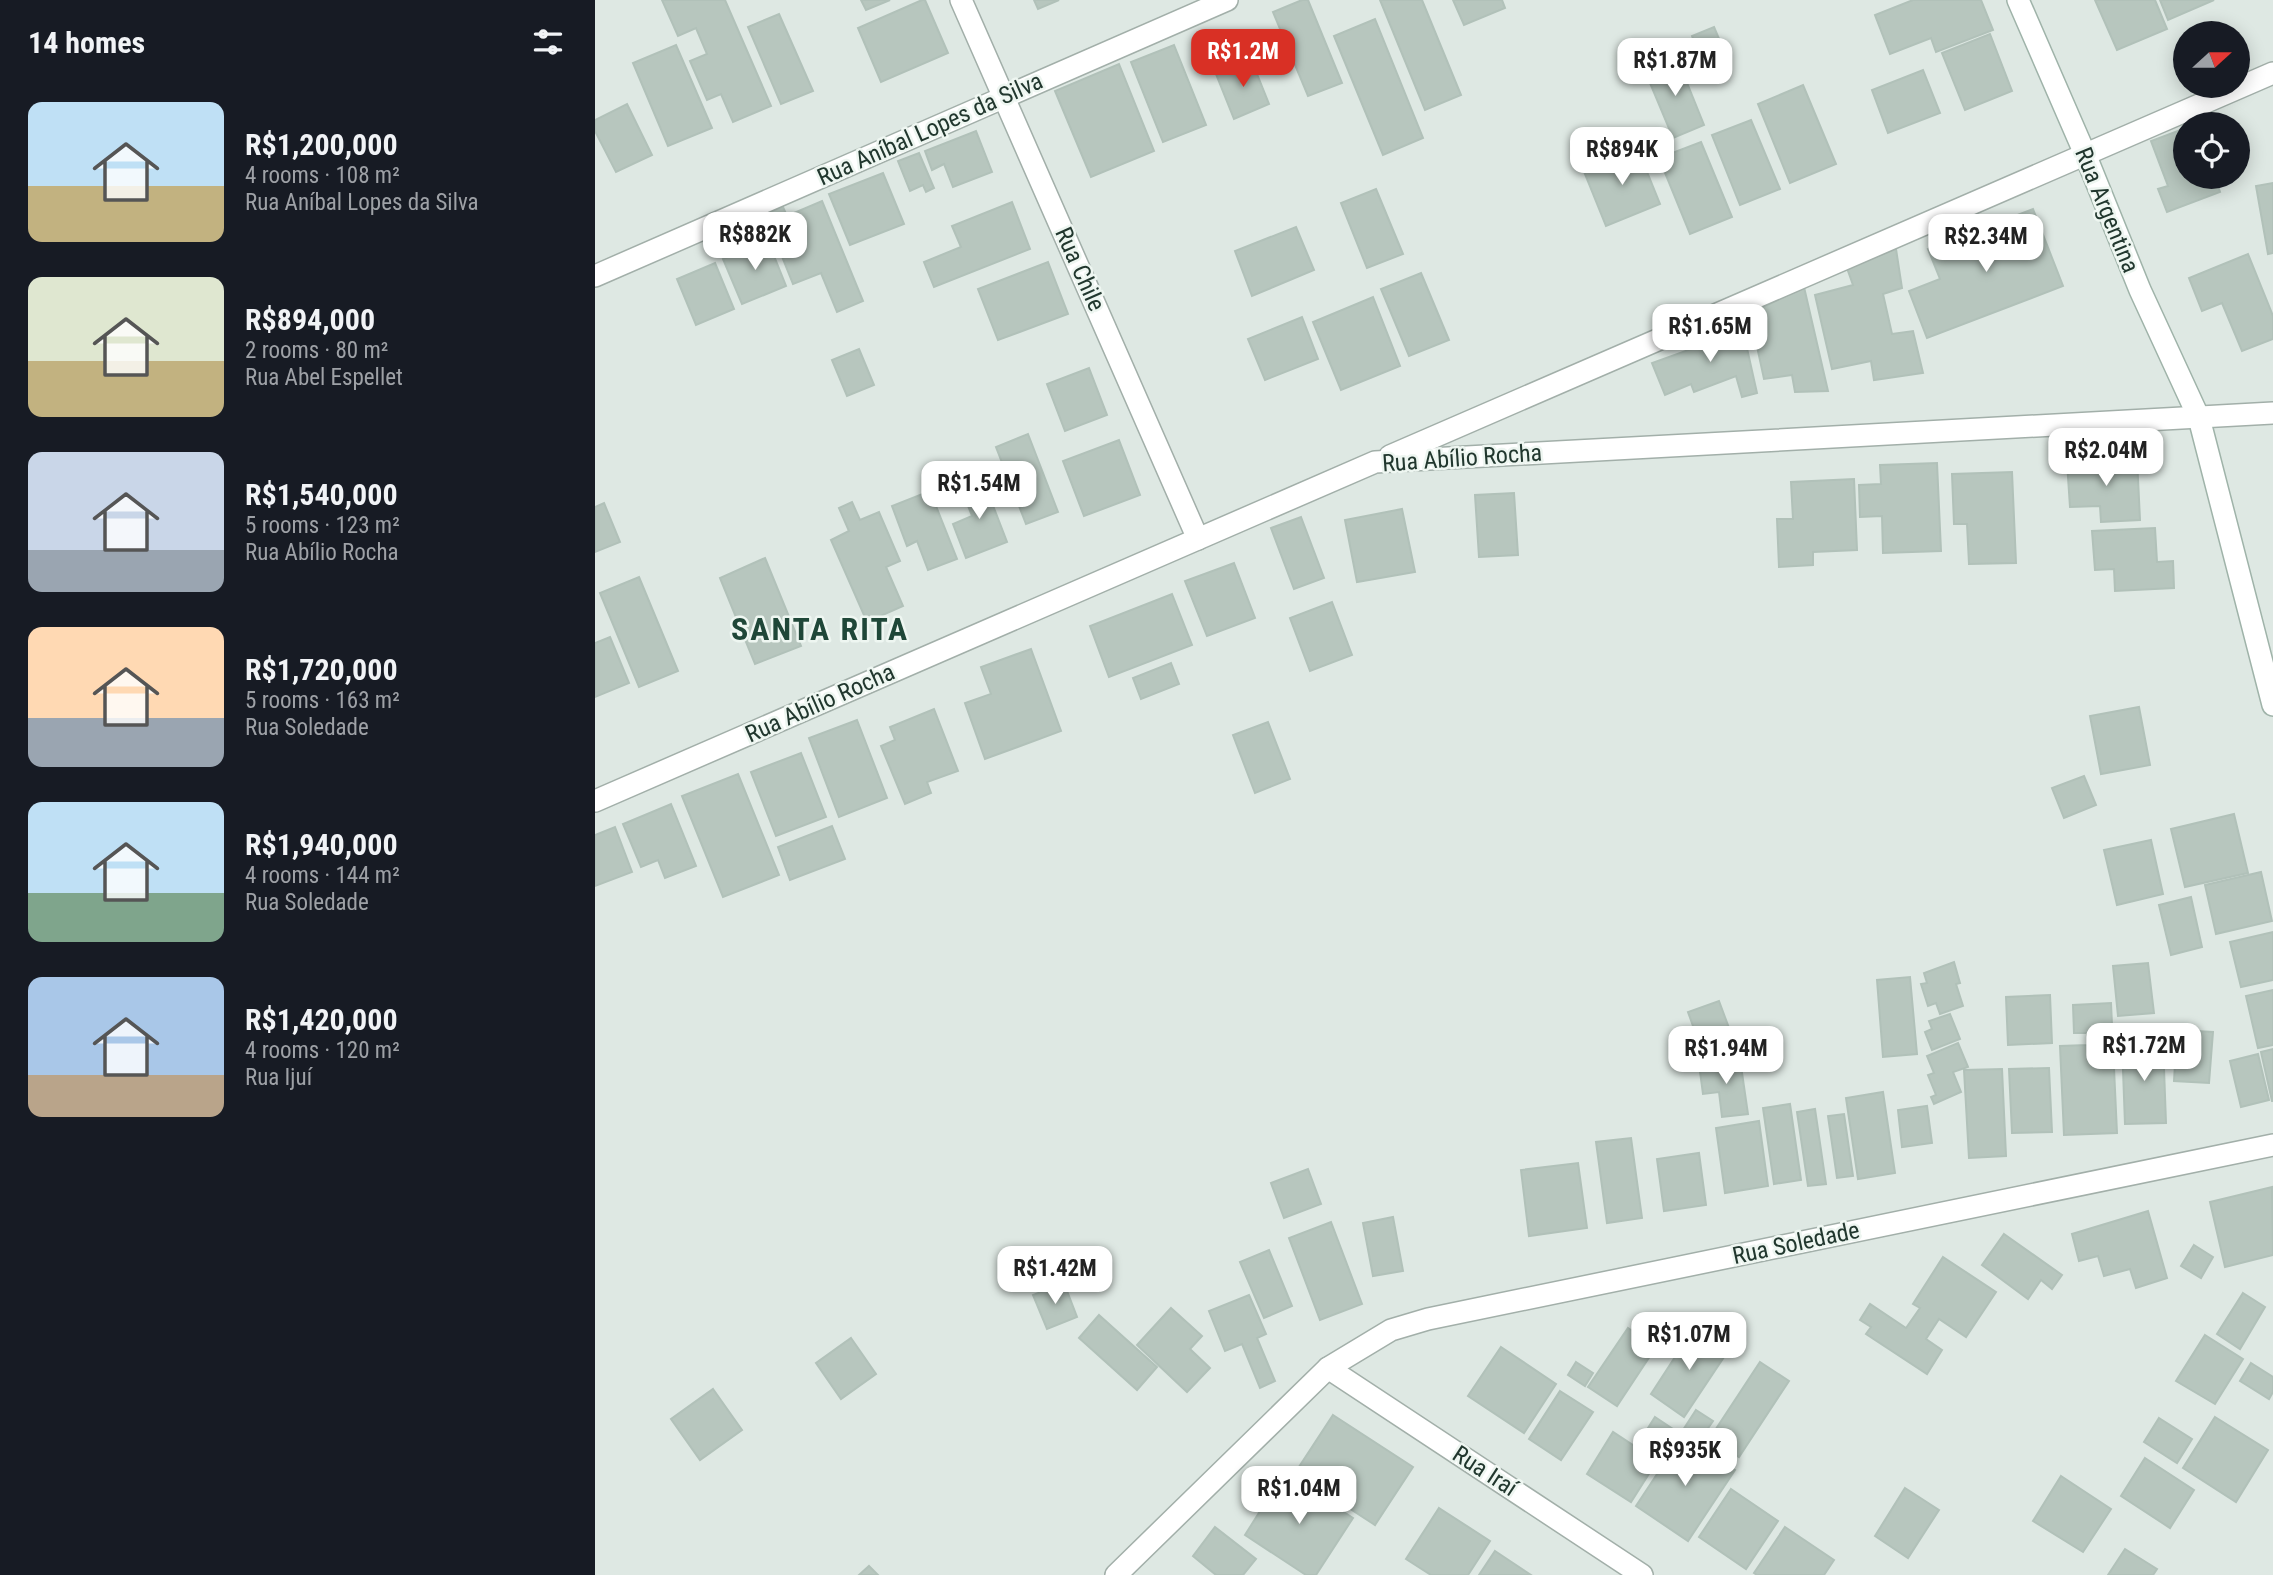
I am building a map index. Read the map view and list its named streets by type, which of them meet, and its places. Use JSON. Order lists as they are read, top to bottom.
{
  "streets": {
    "street": [
      "Rua Aníbal Lopes da Silva",
      "Rua Argentina",
      "Rua Chile",
      "Rua Abílio Rocha",
      "Rua Soledade",
      "Rua Iraí"
    ]
  },
  "crossings": [
    ["Rua Aníbal Lopes da Silva", "Rua Chile"],
    ["Rua Argentina", "Rua Abílio Rocha"],
    ["Rua Chile", "Rua Abílio Rocha"],
    ["Rua Soledade", "Rua Iraí"]
  ],
  "districts": ["SANTA RITA"],
  "north": "right",
  "page": {
    "heading": "14 homes",
    "price": [
      "R$1.2M",
      "R$1.87M",
      "R$894K",
      "R$882K",
      "R$2.34M",
      "R$1.65M",
      "R$2.04M",
      "R$1.54M",
      "R$1.72M",
      "R$1.94M",
      "R$1.42M",
      "R$1.07M",
      "R$935K",
      "R$1.04M"
    ],
    "list": [
      {
        "name": "R$1,200,000",
        "note": "4 rooms · 108 m² · Rua Aníbal Lopes da Silva"
      },
      {
        "name": "R$894,000",
        "note": "2 rooms · 80 m² · Rua Abel Espellet"
      },
      {
        "name": "R$1,540,000",
        "note": "5 rooms · 123 m² · Rua Abílio Rocha"
      },
      {
        "name": "R$1,720,000",
        "note": "5 rooms · 163 m² · Rua Soledade"
      },
      {
        "name": "R$1,940,000",
        "note": "4 rooms · 144 m² · Rua Soledade"
      },
      {
        "name": "R$1,420,000",
        "note": "4 rooms · 120 m² · Rua Ijuí"
      }
    ]
  }
}
